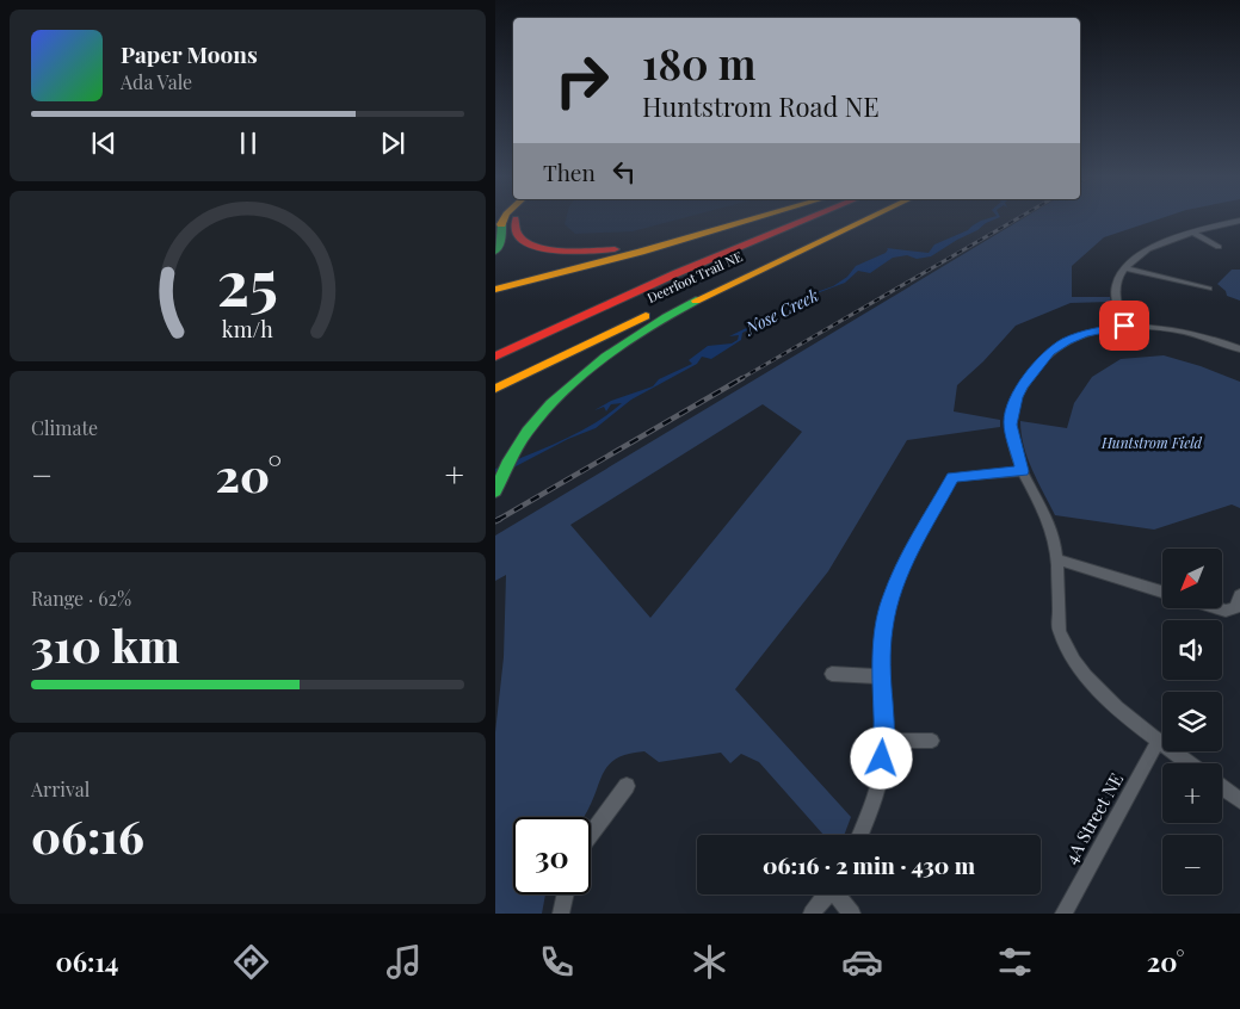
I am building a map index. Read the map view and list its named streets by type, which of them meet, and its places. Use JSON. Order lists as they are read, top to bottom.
{
  "streets": {
    "main road": ["Deerfoot Trail NE"],
    "street": ["4A Street NE"]
  },
  "water": ["Nose Creek"],
  "parks": ["Huntstrom Field"],
  "north": "bottom left",
  "page": {
    "turn": ["180 m", "Huntstrom Road NE"],
    "song": ["Paper Moons", "Ada Vale"],
    "then": "Then",
    "tile": [
      "Climate",
      ["Range · 62%", "310 km"],
      ["Arrival", "06:16"]
    ],
    "heat": ["−", "20°", "+"],
    "map_buttons": ["+", "−"],
    "limit": "30",
    "trip": "06:16 · 2 min · 430 m",
    "tabs": ["06:14", "20°"],
    "gauge": ["25", "km/h"]
  }
}
